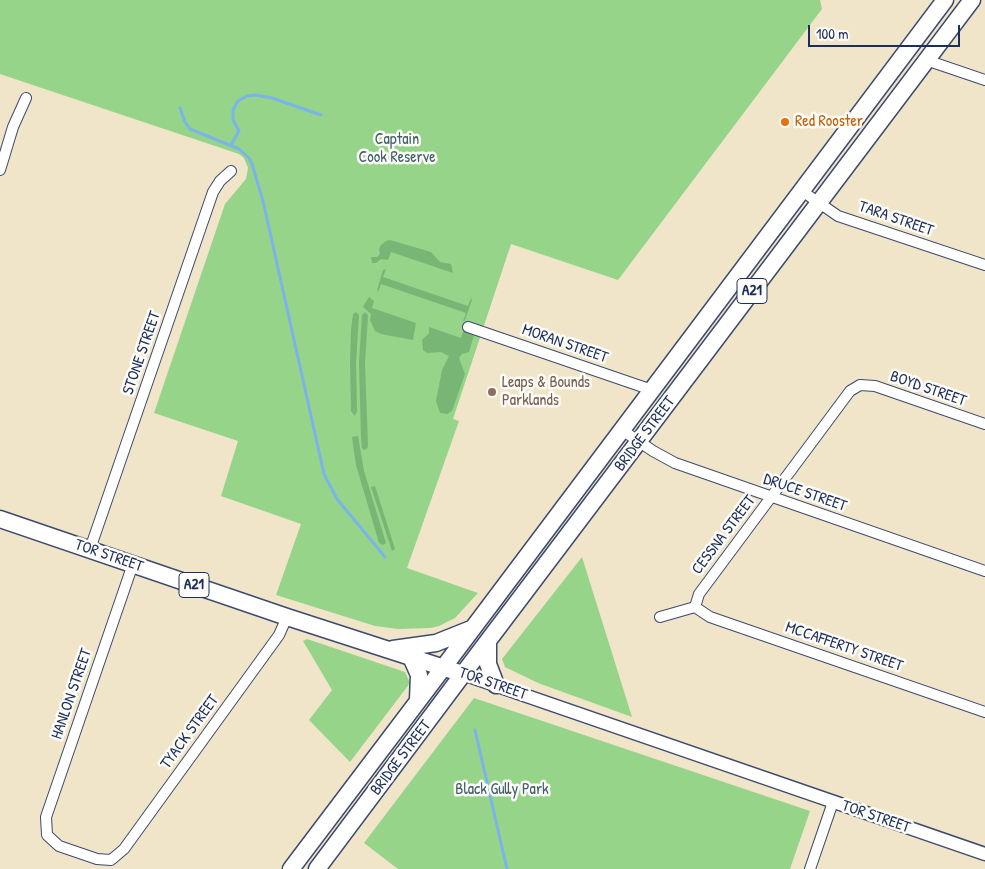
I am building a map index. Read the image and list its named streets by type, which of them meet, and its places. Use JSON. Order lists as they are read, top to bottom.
{
  "streets": {
    "main road": ["A21", "BRIDGE STREET", "TOR STREET"],
    "street": [
      "TARA STREET",
      "MORAN STREET",
      "STONE STREET",
      "BOYD STREET",
      "DRUCE STREET",
      "CESSNA STREET",
      "MCCAFFERTY STREET",
      "HANLON STREET",
      "TYACK STREET"
    ]
  },
  "crossings": [
    ["TARA STREET", "BRIDGE STREET"],
    ["A21", "BRIDGE STREET"],
    ["A21", "TOR STREET"],
    ["MORAN STREET", "BRIDGE STREET"],
    ["STONE STREET", "TOR STREET"],
    ["BOYD STREET", "CESSNA STREET"],
    ["BRIDGE STREET", "DRUCE STREET"],
    ["BRIDGE STREET", "TOR STREET"],
    ["DRUCE STREET", "CESSNA STREET"],
    ["CESSNA STREET", "MCCAFFERTY STREET"],
    ["TOR STREET", "HANLON STREET"],
    ["TOR STREET", "TYACK STREET"],
    ["HANLON STREET", "TYACK STREET"]
  ],
  "parks": ["Captain Cook Reserve", "Black Gully Park"],
  "places": ["Red Rooster", "Leaps & Bounds Parklands"],
  "scale_bar": "100 m"
}
